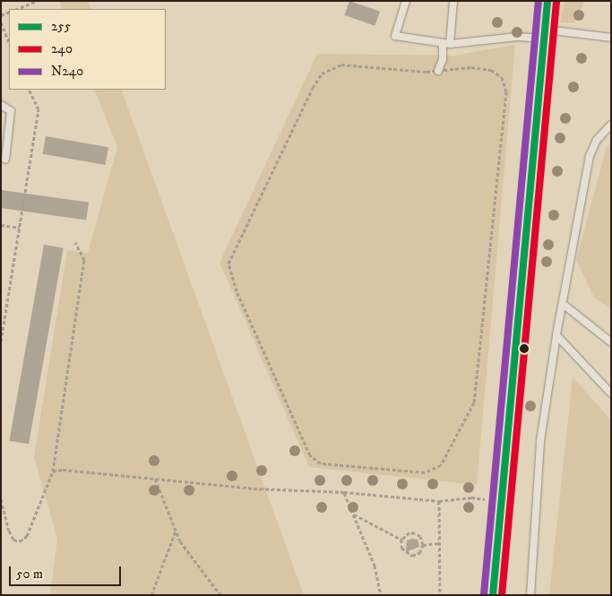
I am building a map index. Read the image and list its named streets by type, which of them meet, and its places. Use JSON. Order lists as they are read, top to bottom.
{
  "lines": ["transit line 255", "transit line N240", "transit line 240"],
  "legend": ["255", "240", "N240"],
  "scale_bar": "50 m"
}
